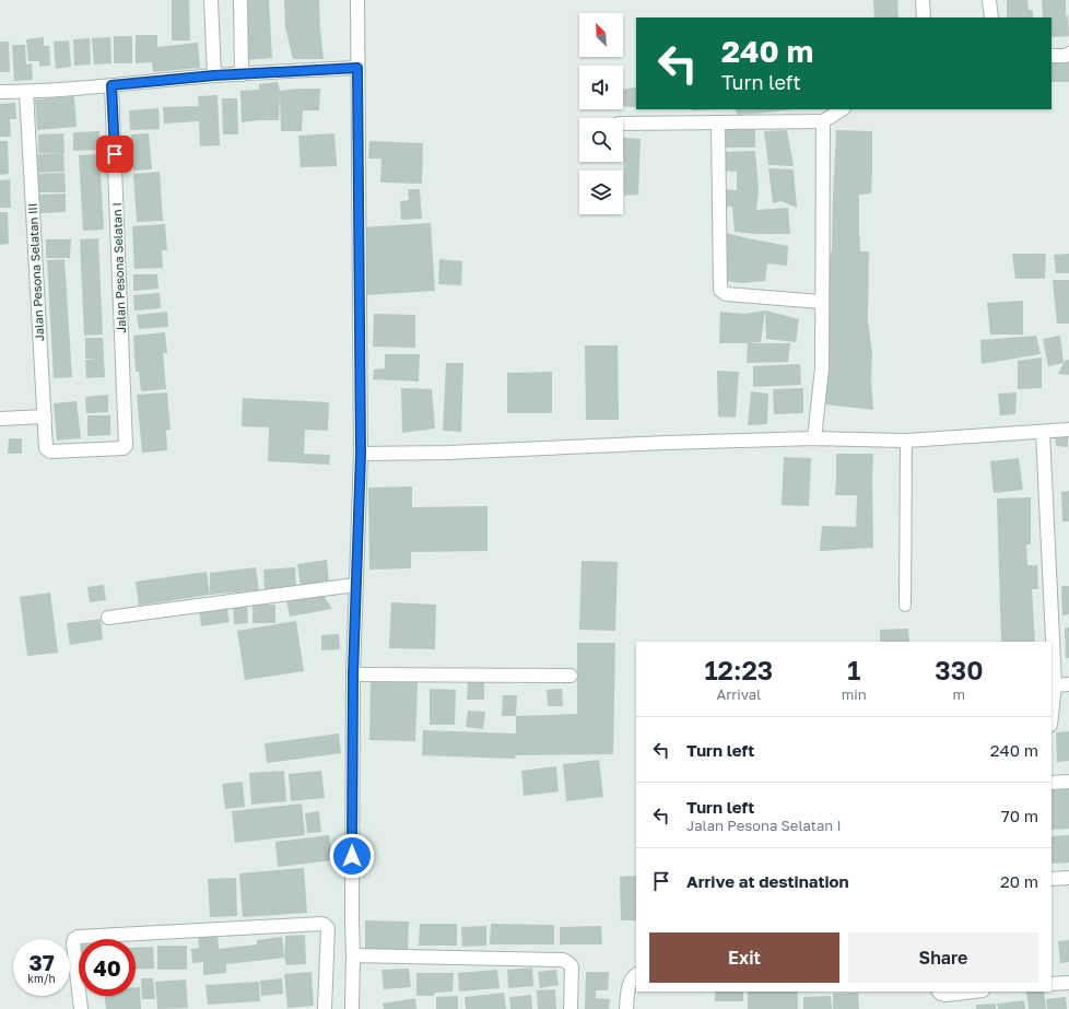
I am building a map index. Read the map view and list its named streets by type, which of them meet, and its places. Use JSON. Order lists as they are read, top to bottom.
{
  "streets": {
    "street": ["Jalan Pesona Selatan I", "Jalan Pesona Selatan III"]
  },
  "crossings": [
    ["Jalan Pesona Selatan I", "Jalan Pesona Selatan III"]
  ],
  "north": "top left",
  "page": {
    "turn": ["240 m", "Turn left"],
    "eta": [
      "12:23",
      "Arrival",
      "1",
      "min",
      "330",
      "m"
    ],
    "list": [
      {
        "name": "Turn left",
        "value": "240 m"
      },
      {
        "name": "Turn left",
        "note": "Jalan Pesona Selatan I",
        "value": "70 m"
      },
      {
        "name": "Arrive at destination",
        "value": "20 m"
      }
    ],
    "buttons": ["Exit", "Share"],
    "speed": "37 km/h",
    "limit": "40"
  }
}
